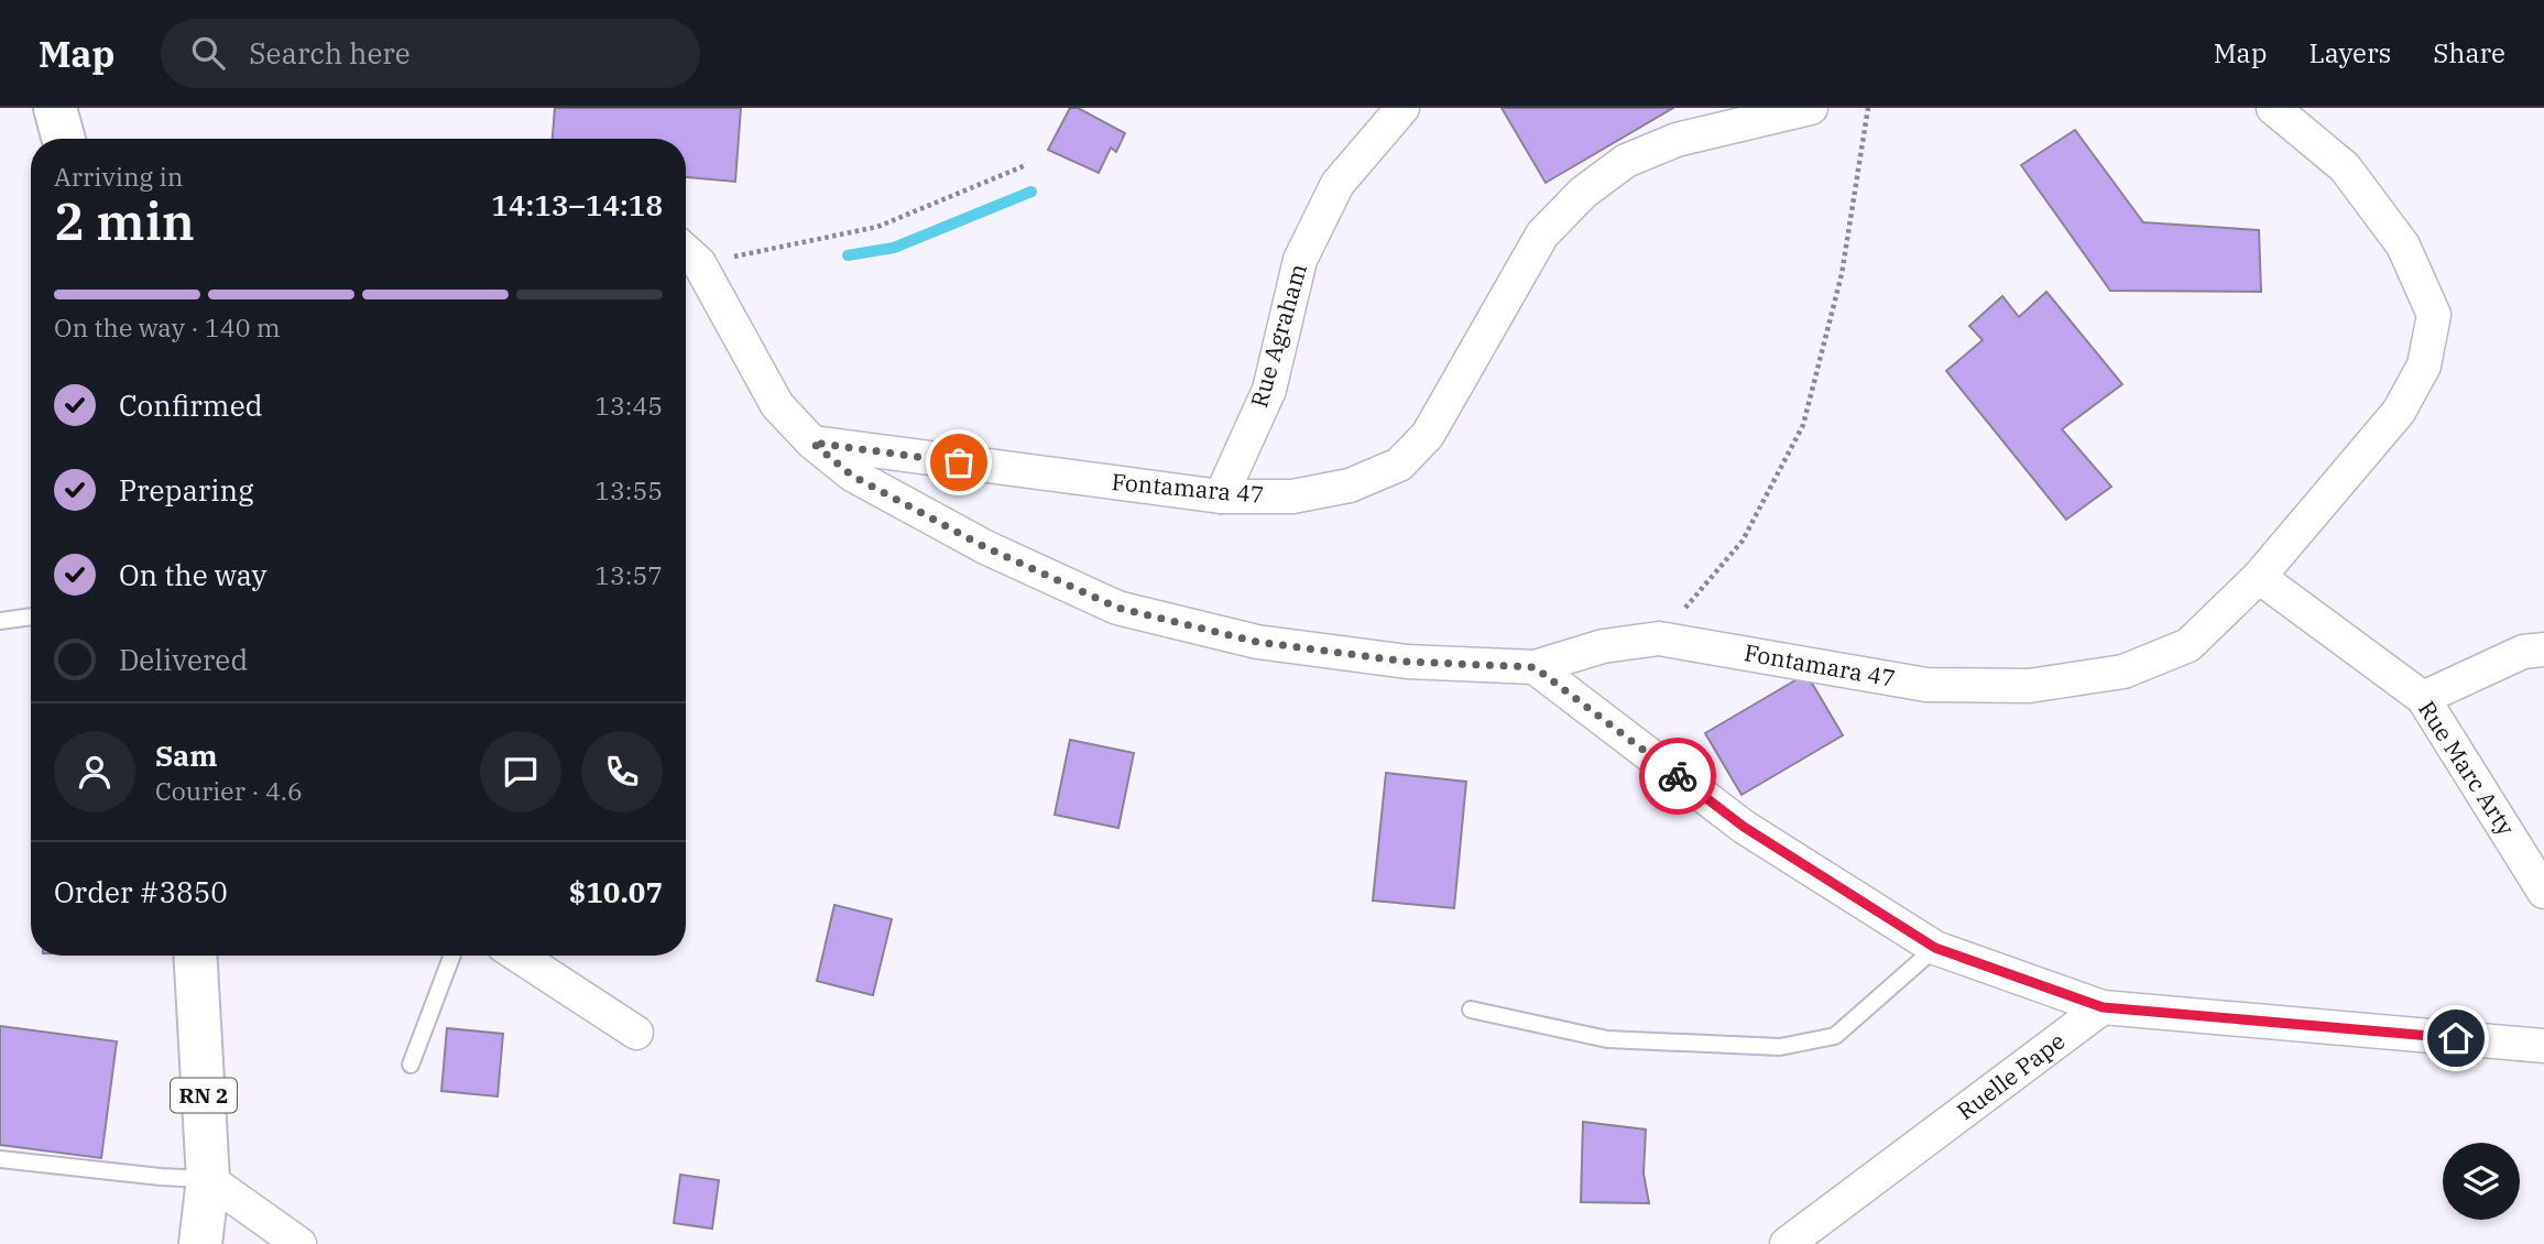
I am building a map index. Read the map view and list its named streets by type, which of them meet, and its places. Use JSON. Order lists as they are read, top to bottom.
{
  "streets": {
    "main road": ["RN 2"],
    "street": [
      "Rue Agraham",
      "Fontamara 47",
      "Rue Marc Arty",
      "Ruelle Pape"
    ]
  },
  "crossings": [
    ["Rue Agraham", "Fontamara 47"],
    ["Fontamara 47", "Rue Marc Arty"]
  ],
  "page": {
    "header": "Map",
    "search": "Search here",
    "nav": ["Map", "Layers", "Share"],
    "heading": ["2 min", "Arriving in", "14:13–14:18"],
    "panel": [
      "Sam",
      "Courier · 4.6",
      "Order #3850",
      "$10.07"
    ],
    "bar": "On the way · 140 m",
    "list": [
      ["Confirmed", "13:45"],
      ["Preparing", "13:55"],
      ["On the way", "13:57"],
      "Delivered"
    ]
  }
}
